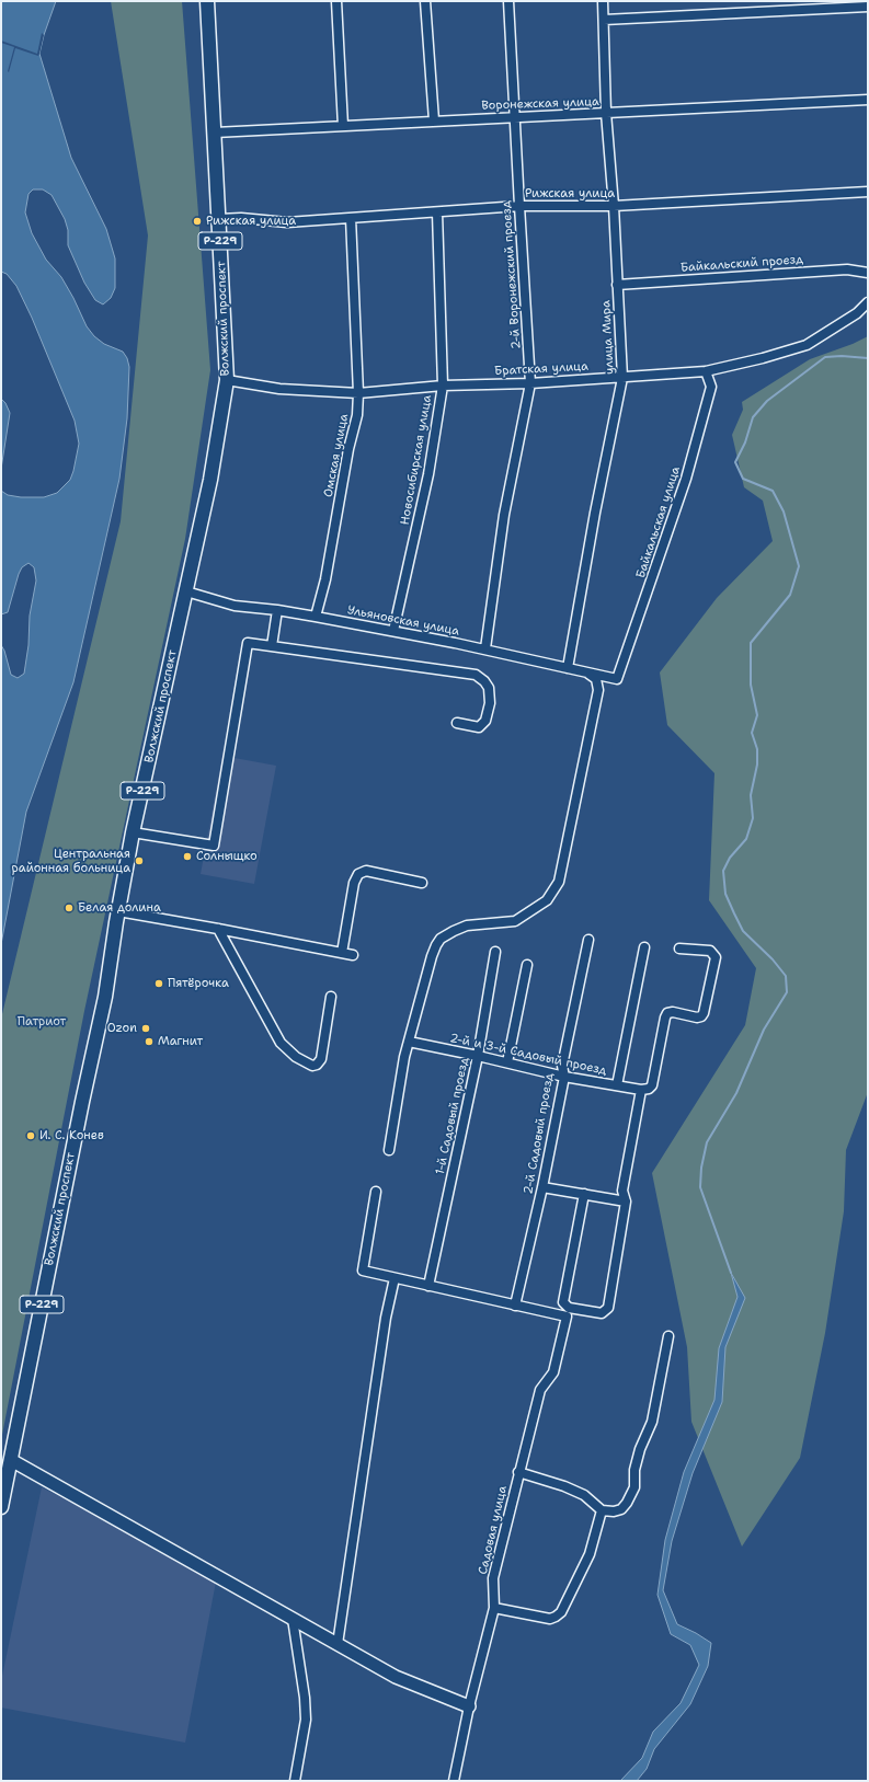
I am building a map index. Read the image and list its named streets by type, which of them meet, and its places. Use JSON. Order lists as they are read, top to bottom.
{
  "streets": {
    "main road": ["Р-229", "Волжский проспект"],
    "street": [
      "Воронежская улица",
      "Рижская улица",
      "Байкальский проезд",
      "2-й Воронежский проезд",
      "улица Мира",
      "Братская улица",
      "Омская улица",
      "Новосибирская улица",
      "Байкальская улица",
      "Ульяновская улица",
      "2-й и 3-й Садовый проезд",
      "1-й Садовый проезд",
      "2-й Садовый проезд",
      "Садовая улица"
    ]
  },
  "crossings": [
    ["Воронежская улица", "2-й Воронежский проезд"],
    ["Воронежская улица", "Волжский проспект"],
    ["Воронежская улица", "улица Мира"],
    ["Рижская улица", "2-й Воронежский проезд"],
    ["Рижская улица", "Волжский проспект"],
    ["Рижская улица", "улица Мира"],
    ["Рижская улица", "Омская улица"],
    ["Рижская улица", "Новосибирская улица"],
    ["Байкальский проезд", "улица Мира"],
    ["2-й Воронежский проезд", "Братская улица"],
    ["2-й Воронежский проезд", "Ульяновская улица"],
    ["Волжский проспект", "Братская улица"],
    ["Волжский проспект", "Ульяновская улица"],
    ["улица Мира", "Братская улица"],
    ["улица Мира", "Ульяновская улица"],
    ["Братская улица", "Омская улица"],
    ["Братская улица", "Новосибирская улица"],
    ["Братская улица", "Байкальская улица"],
    ["Омская улица", "Ульяновская улица"],
    ["Новосибирская улица", "Ульяновская улица"],
    ["Байкальская улица", "Ульяновская улица"],
    ["2-й и 3-й Садовый проезд", "1-й Садовый проезд"],
    ["2-й и 3-й Садовый проезд", "2-й Садовый проезд"],
    ["2-й Садовый проезд", "Садовая улица"]
  ],
  "parks": ["Патриот"],
  "places": [
    "Рижская улица",
    "Солныщко",
    "Центральная районная больница",
    "Белая долина",
    "Пятёрочка",
    "Ozon",
    "Магнит",
    "И. С. Конев"
  ]
}
